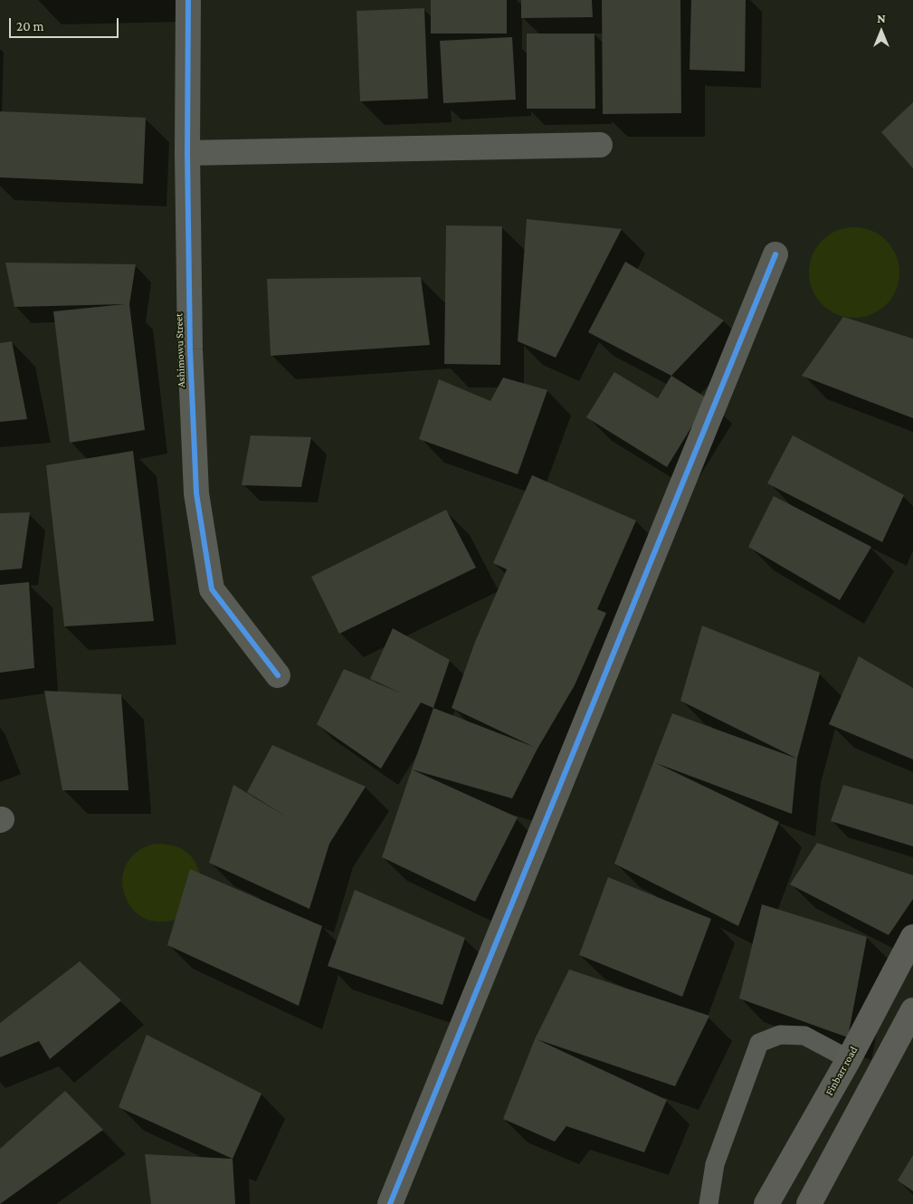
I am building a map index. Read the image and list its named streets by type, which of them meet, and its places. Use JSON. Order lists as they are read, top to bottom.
{
  "streets": {
    "main road": ["Finbarr road"],
    "street": ["Ashimowu Street"]
  },
  "scale_bar": "20 m",
  "north": "top"
}
